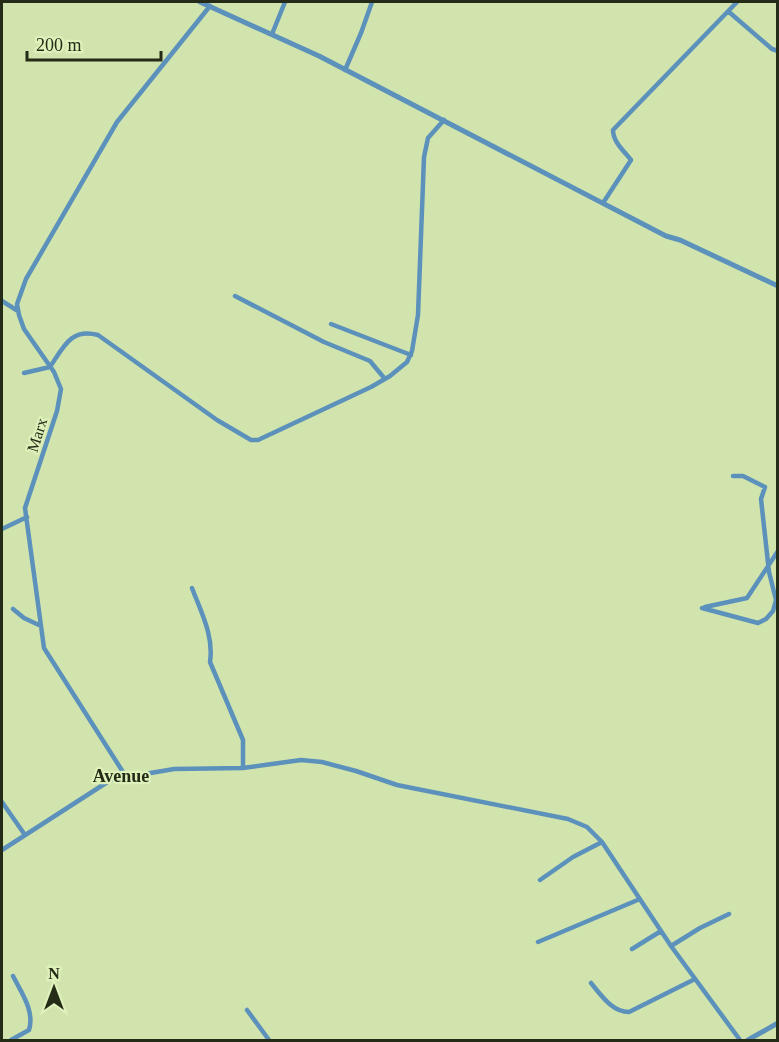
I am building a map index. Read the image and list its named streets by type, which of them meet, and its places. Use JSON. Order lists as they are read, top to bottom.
{
  "streets": {
    "street": ["Marx"]
  },
  "districts": ["Avenue"],
  "scale_bar": "200 m",
  "north": "top"
}
